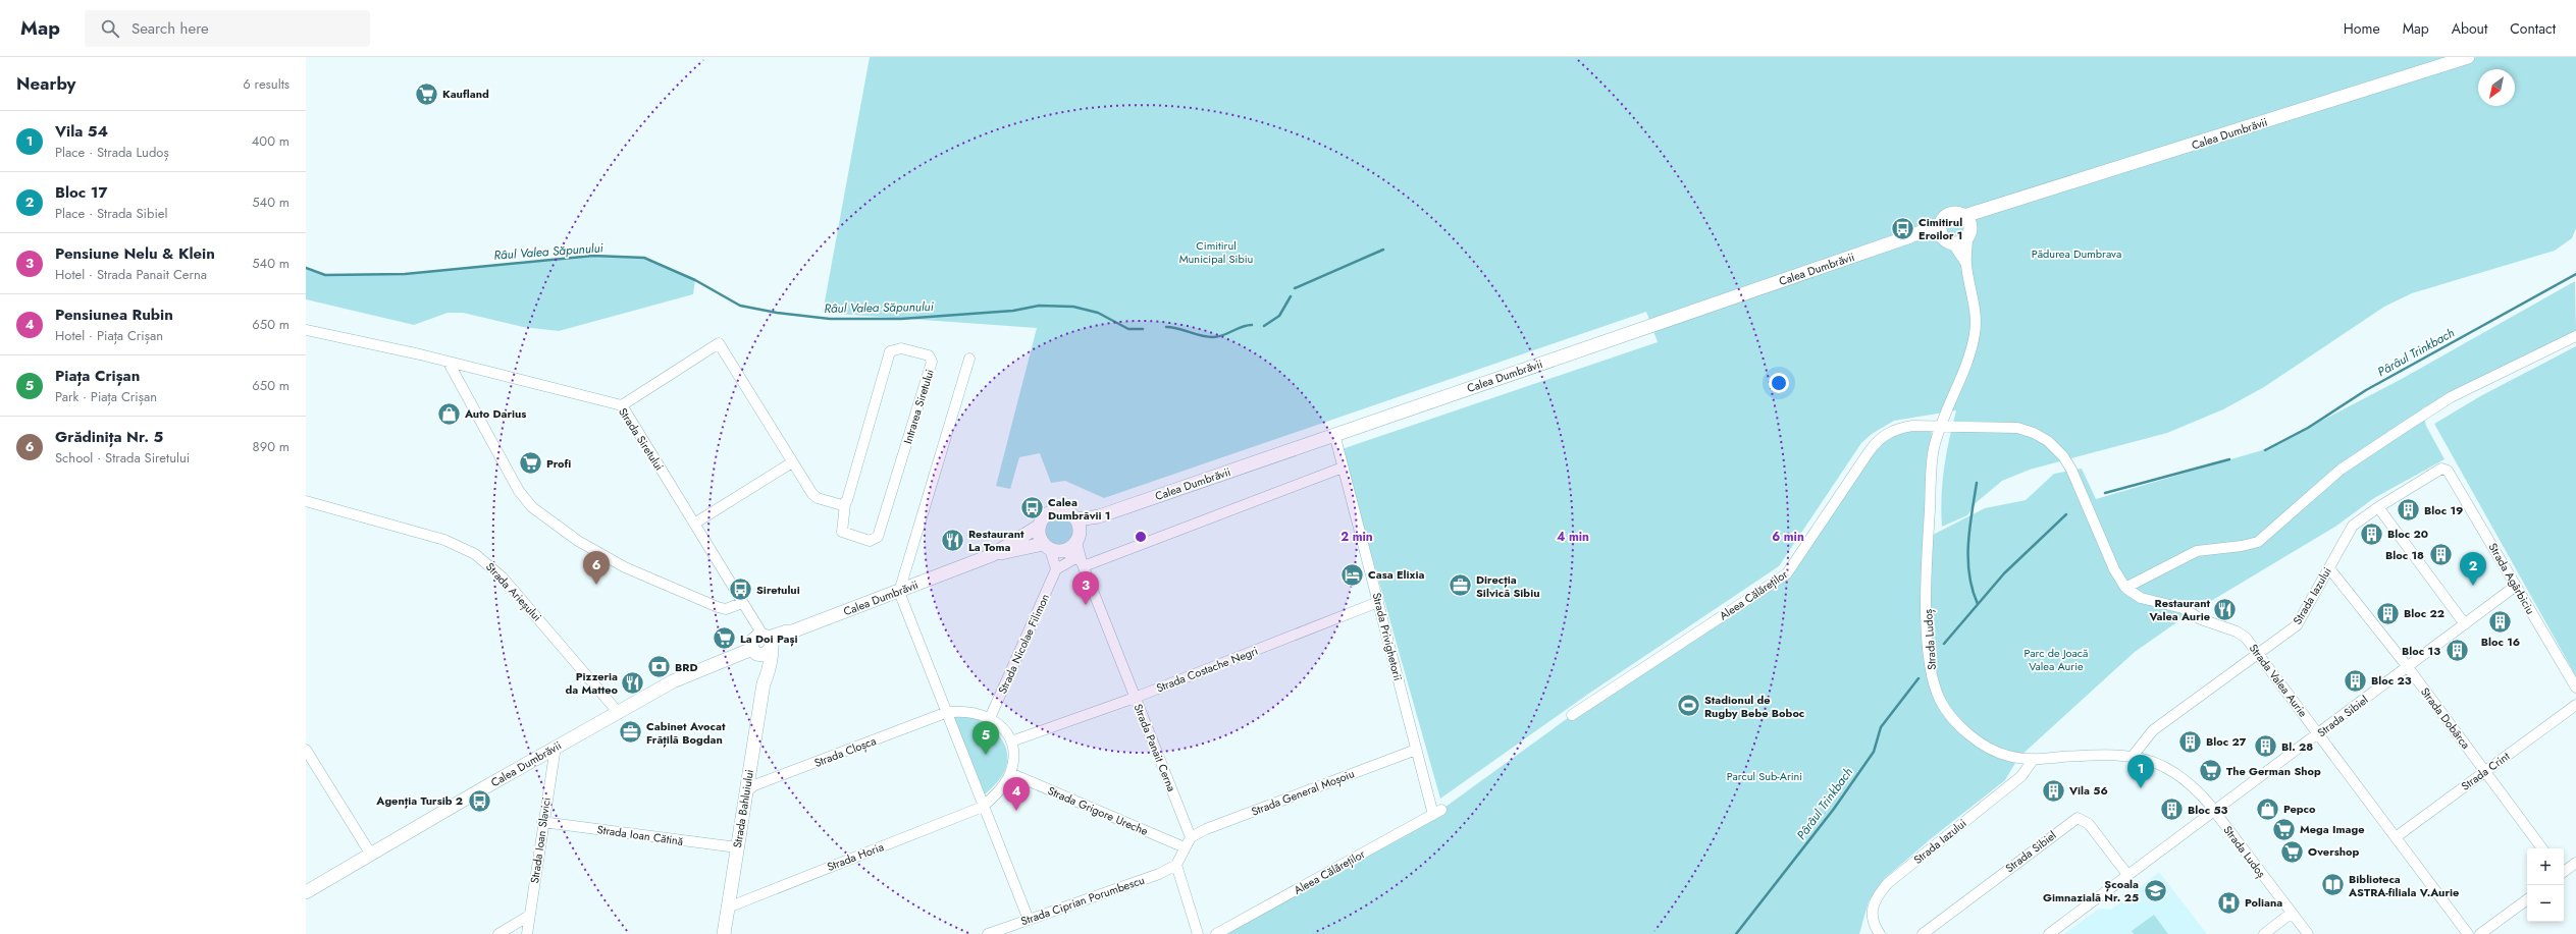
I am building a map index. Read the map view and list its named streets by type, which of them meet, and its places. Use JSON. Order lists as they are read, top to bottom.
{
  "streets": {
    "main road": ["Calea Dumbrăvii", "Strada Bahluiului"],
    "street": [
      "Intrarea Siretului",
      "Strada Siretului",
      "Strada Agârbiciu",
      "Strada Arieșului",
      "Aleea Călăreților",
      "Strada Iazului",
      "Strada Privighetorii",
      "Strada Ludoș",
      "Strada Nicolae Filimon",
      "Strada Costache Negri",
      "Strada Valea Aurie",
      "Strada Sibiel",
      "Strada Dobârca",
      "Strada Panait Cerna",
      "Strada Cloșca",
      "Strada Crint",
      "Strada General Moșoiu",
      "Strada Grigore Ureche",
      "Strada Ioan Cătină",
      "Strada Ioan Slavici",
      "Strada Horia",
      "Strada Ciprian Porumbescu"
    ]
  },
  "crossings": [
    ["Calea Dumbrăvii", "Strada Siretului"],
    ["Calea Dumbrăvii", "Strada Arieșului"],
    ["Calea Dumbrăvii", "Strada Privighetorii"],
    ["Calea Dumbrăvii", "Strada Ludoș"],
    ["Calea Dumbrăvii", "Strada Panait Cerna"],
    ["Calea Dumbrăvii", "Strada Bahluiului"],
    ["Calea Dumbrăvii", "Strada Ioan Slavici"],
    ["Strada Siretului", "Strada Bahluiului"],
    ["Strada Agârbiciu", "Strada Iazului"],
    ["Strada Agârbiciu", "Strada Sibiel"],
    ["Aleea Călăreților", "Strada Privighetorii"],
    ["Aleea Călăreților", "Strada Ludoș"],
    ["Aleea Călăreților", "Strada Valea Aurie"],
    ["Strada Iazului", "Strada Ludoș"],
    ["Strada Iazului", "Strada Valea Aurie"],
    ["Strada Iazului", "Strada Dobârca"],
    ["Strada Privighetorii", "Strada Costache Negri"],
    ["Strada Privighetorii", "Strada General Moșoiu"],
    ["Strada Ludoș", "Strada Valea Aurie"],
    ["Strada Ludoș", "Strada Sibiel"],
    ["Strada Nicolae Filimon", "Strada Cloșca"],
    ["Strada Costache Negri", "Strada Panait Cerna"],
    ["Strada Valea Aurie", "Strada Sibiel"],
    ["Strada Valea Aurie", "Strada Crint"],
    ["Strada Sibiel", "Strada Dobârca"],
    ["Strada Dobârca", "Strada Crint"],
    ["Strada Panait Cerna", "Strada General Moșoiu"],
    ["Strada Cloșca", "Strada Bahluiului"],
    ["Strada Bahluiului", "Strada Ioan Cătină"],
    ["Strada Bahluiului", "Strada Horia"],
    ["Strada Ioan Cătină", "Strada Ioan Slavici"]
  ],
  "water": ["Râul Valea Săpunului", "Pârâul Trinkbach"],
  "parks": [
    "Cimitirul Municipal Sibiu",
    "Pădurea Dumbrava",
    "Parc de Joacă Valea Aurie",
    "Parcul Sub-Arini"
  ],
  "places": {
    "supermarket": [
      "Kaufland",
      "Profi",
      "La Doi Pași",
      "The German Shop",
      "Mega Image",
      "Overshop"
    ],
    "bus stop": [
      "Cimitirul Eroilor 1",
      "Calea Dumbrăvii 1",
      "Siretului",
      "Agenția Tursib 2"
    ],
    "shop": ["Auto Darius", "Pepco"],
    "building": [
      "Bloc 19",
      "Bloc 20",
      "Bloc 18",
      "Bloc 22",
      "Bloc 16",
      "Bloc 13",
      "Bloc 23",
      "Bloc 27",
      "Bl. 28",
      "Vila 56",
      "Bloc 53"
    ],
    "restaurant": ["Restaurant La Toma", "Restaurant Valea Aurie", "Pizzeria da Matteo"],
    "hotel": ["Casa Elixia"],
    "office": ["Direcția Silvică Sibiu", "Cabinet Avocat Frățilă Bogdan"],
    "bank": ["BRD"],
    "sports": ["Stadionul de Rugby Bebe Boboc"],
    "library": ["Biblioteca ASTRA-filiala V.Aurie"],
    "school or university": ["Școala Gimnazială Nr. 25"],
    "hospital": ["Poliana"]
  },
  "north": "bottom left",
  "page": {
    "header": "Map",
    "search": "Search here",
    "nav": [
      "Home",
      "Map",
      "About",
      "Contact"
    ],
    "heading": ["Nearby", "6 results"],
    "list": [
      {
        "mark": "1",
        "name": "Vila 54",
        "note": "Place · Strada Ludoș",
        "value": "400 m"
      },
      {
        "mark": "2",
        "name": "Bloc 17",
        "note": "Place · Strada Sibiel",
        "value": "540 m"
      },
      {
        "mark": "3",
        "name": "Pensiune Nelu & Klein",
        "note": "Hotel · Strada Panait Cerna",
        "value": "540 m"
      },
      {
        "mark": "4",
        "name": "Pensiunea Rubin",
        "note": "Hotel · Piața Crișan",
        "value": "650 m"
      },
      {
        "mark": "5",
        "name": "Piața Crișan",
        "note": "Park · Piața Crișan",
        "value": "650 m"
      },
      {
        "mark": "6",
        "name": "Grădinița Nr. 5",
        "note": "School · Strada Siretului",
        "value": "890 m"
      }
    ],
    "pins": [
      "6",
      "2",
      "3",
      "5",
      "1",
      "4"
    ],
    "map_buttons": ["+", "−"]
  },
  "rings": ["2 min", "4 min", "6 min"]
}
